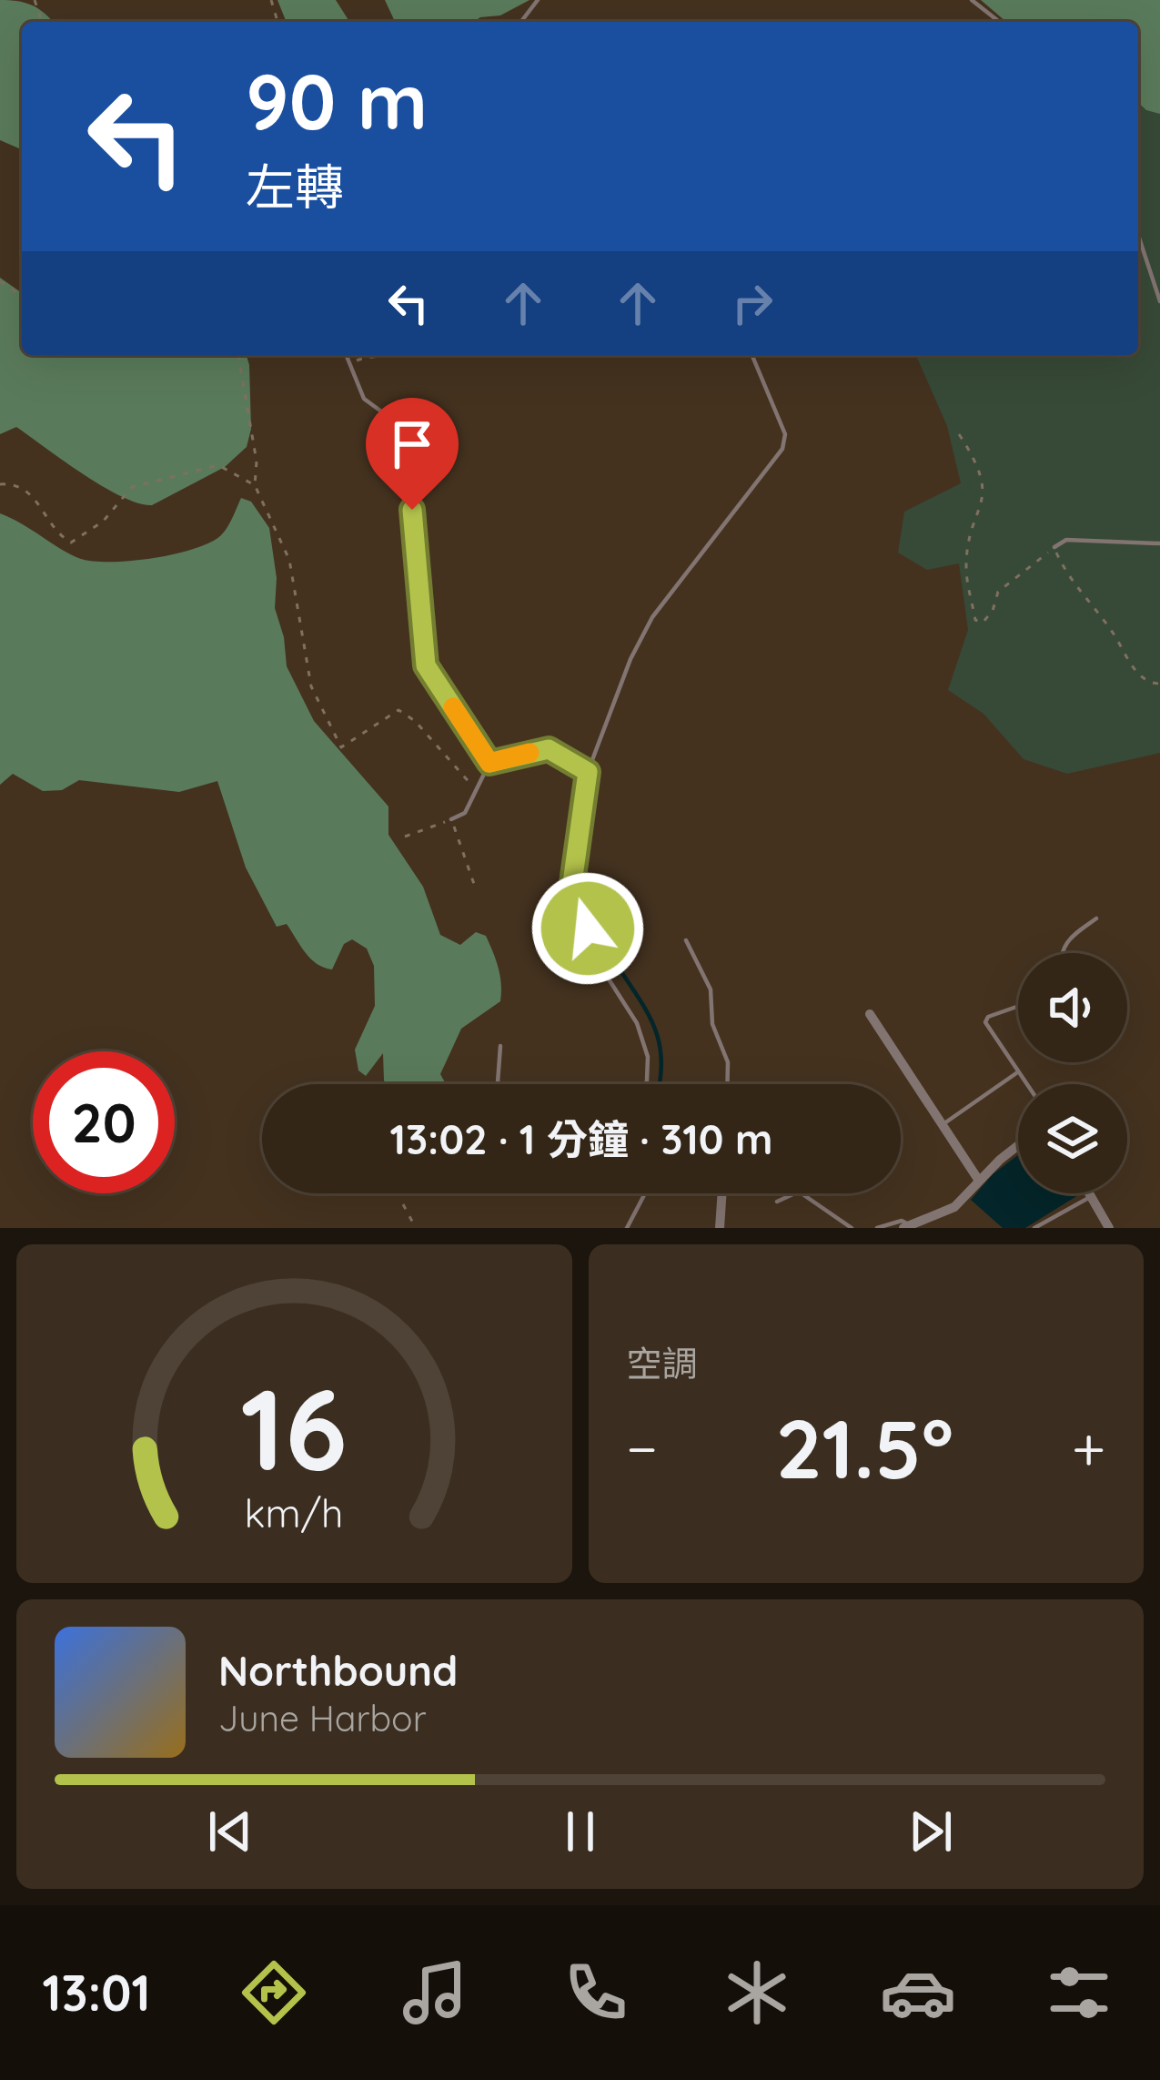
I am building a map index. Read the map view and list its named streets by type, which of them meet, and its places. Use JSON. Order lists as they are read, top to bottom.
{
  "page": {
    "turn": ["90 m", "左轉"],
    "limit": "20",
    "trip": "13:02 · 1 分鐘 · 310 m",
    "tile": "空調",
    "heat": ["−", "21.5°", "+"],
    "song": ["Northbound", "June Harbor"],
    "tabs": "13:01",
    "gauge": ["16", "km/h"]
  }
}
